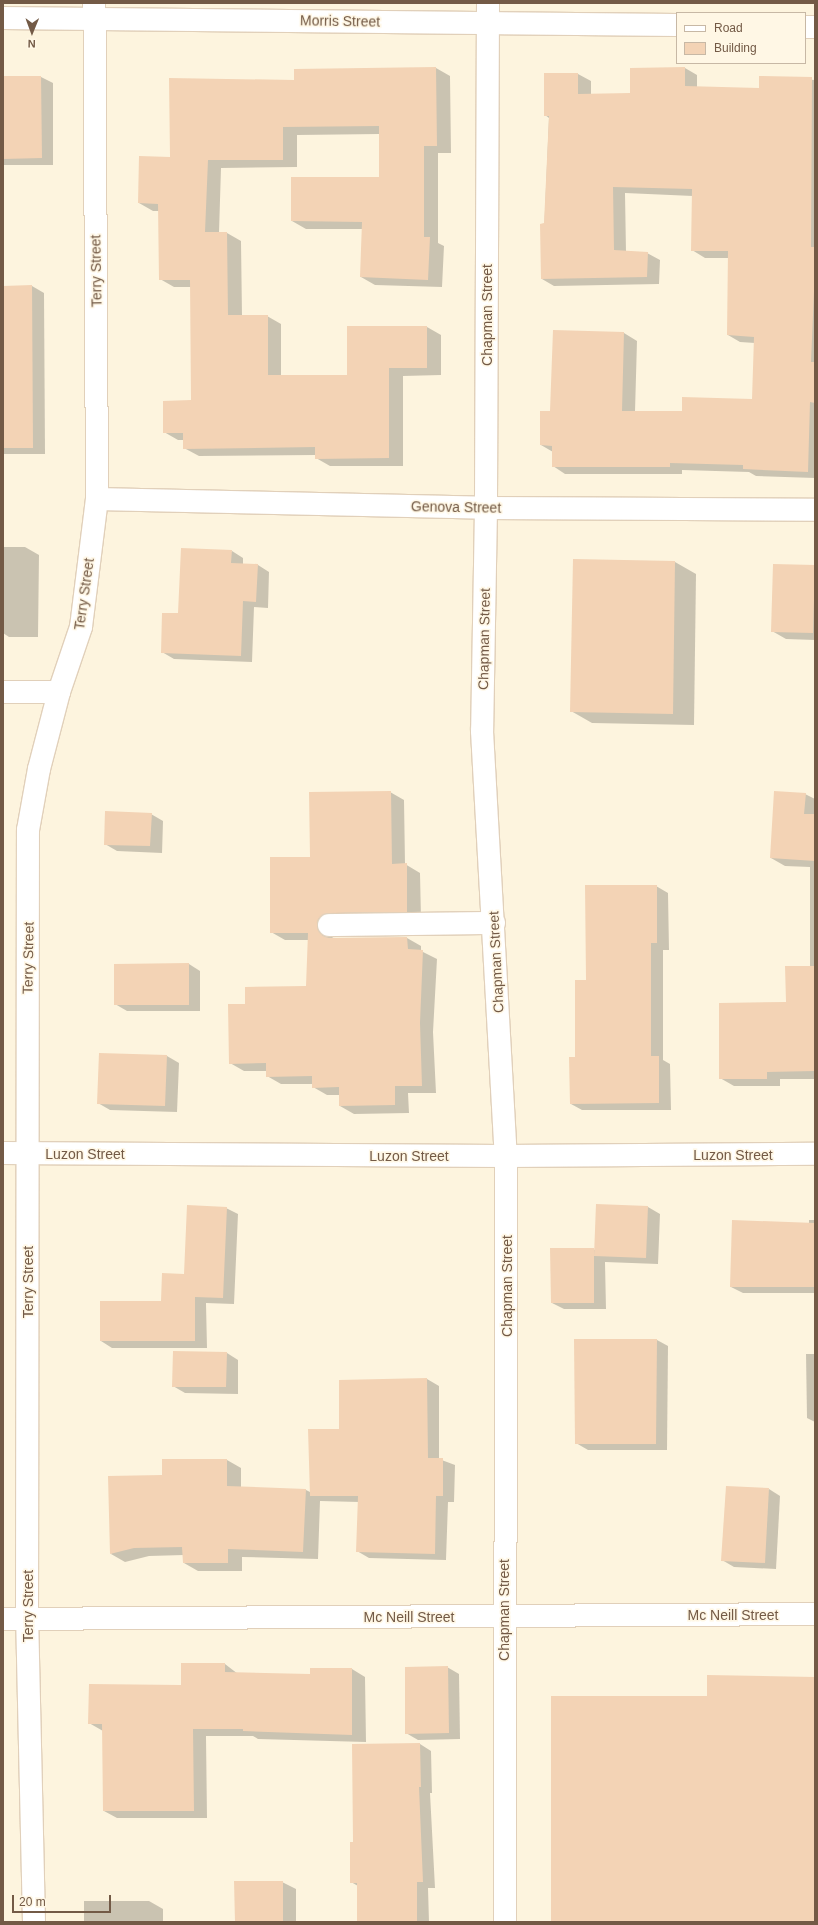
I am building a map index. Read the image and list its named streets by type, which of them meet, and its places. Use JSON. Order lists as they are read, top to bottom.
{
  "streets": {
    "street": [
      "Morris Street",
      "Terry Street",
      "Chapman Street",
      "Genova Street",
      "Luzon Street",
      "Mc Neill Street"
    ]
  },
  "crossings": [
    ["Morris Street", "Terry Street"],
    ["Morris Street", "Chapman Street"],
    ["Terry Street", "Genova Street"],
    ["Terry Street", "Luzon Street"],
    ["Terry Street", "Mc Neill Street"],
    ["Chapman Street", "Genova Street"],
    ["Chapman Street", "Luzon Street"],
    ["Chapman Street", "Mc Neill Street"]
  ],
  "legend": ["Road", "Building"],
  "scale_bar": "20 m",
  "north": "bottom"
}
